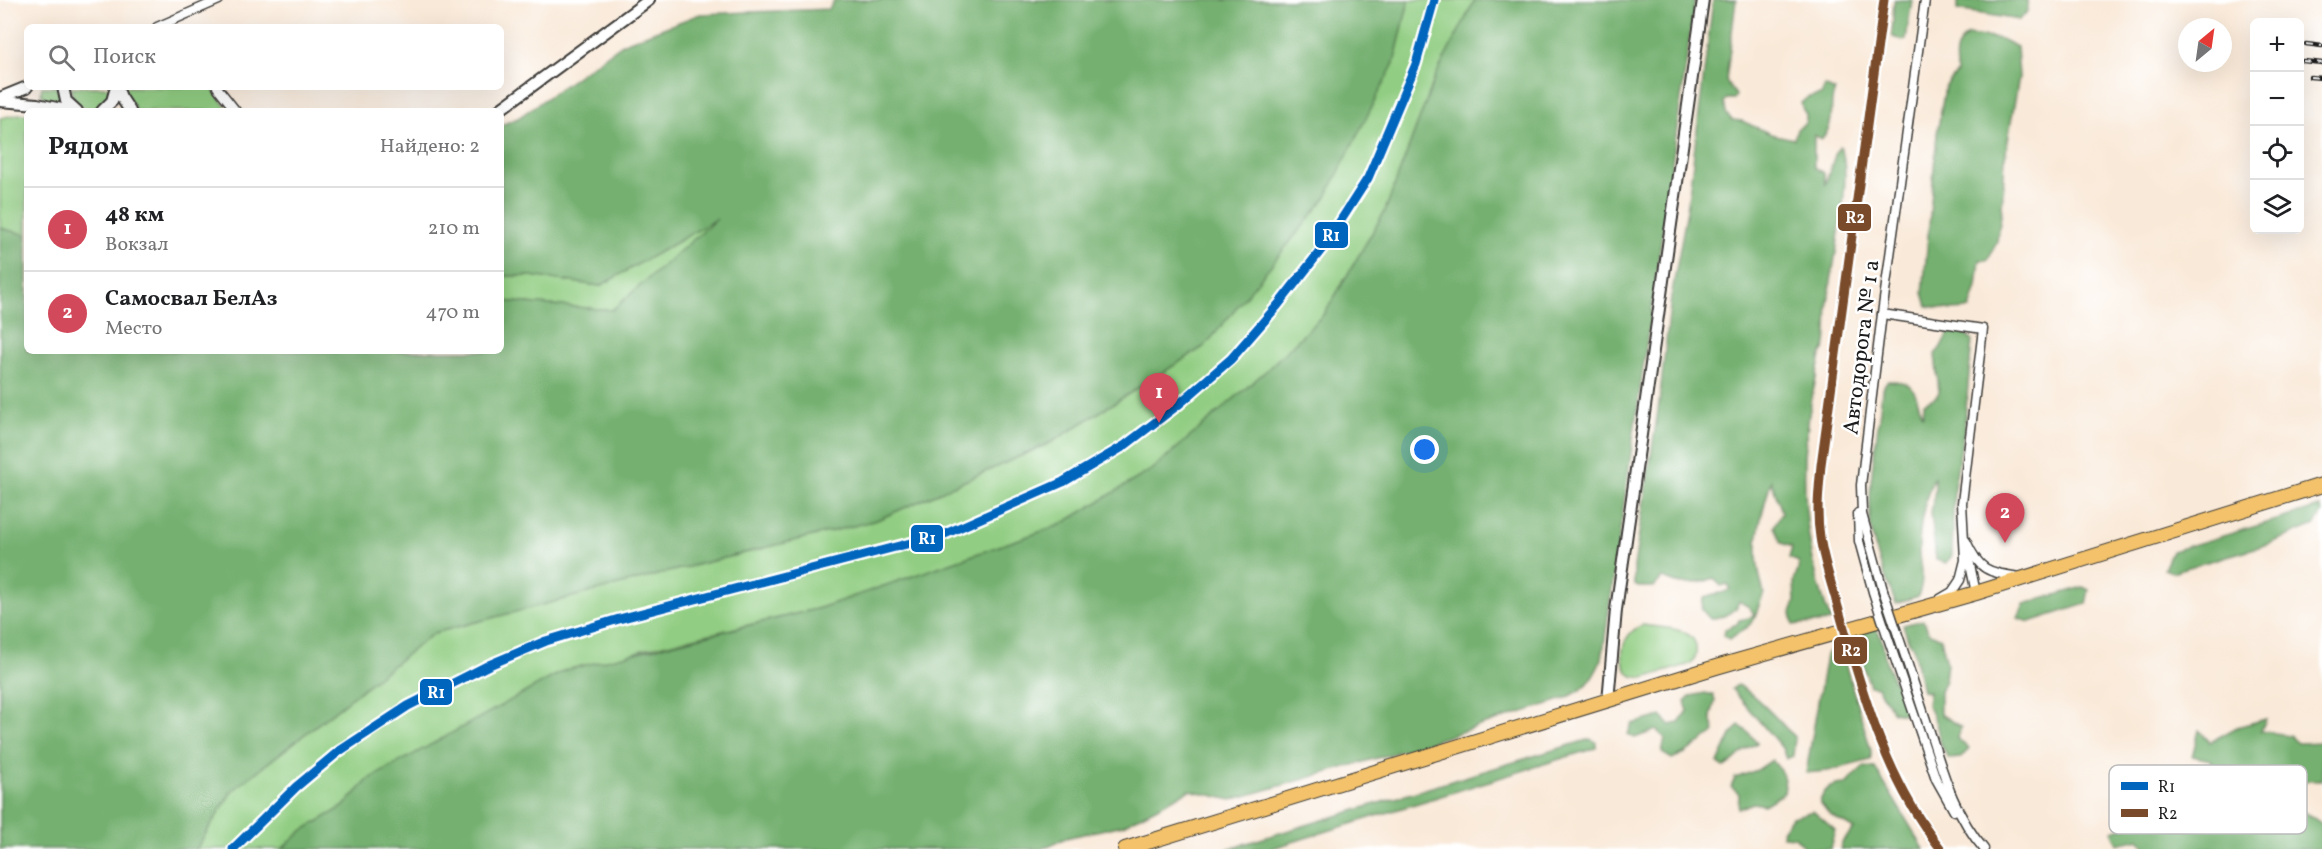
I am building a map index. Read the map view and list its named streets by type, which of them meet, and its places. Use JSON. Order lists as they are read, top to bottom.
{
  "streets": {
    "street": ["Автодорога № 1 а"]
  },
  "lines": ["transit line R1", "transit line R2"],
  "legend": ["R1", "R2"],
  "north": "top right",
  "page": {
    "map_buttons": ["+", "−"],
    "search": "Поиск",
    "heading": ["Рядом", "Найдено: 2"],
    "list": [
      {
        "mark": "1",
        "name": "48 км",
        "note": "Вокзал",
        "value": "210 m"
      },
      {
        "mark": "2",
        "name": "Самосвал БелАз",
        "note": "Место",
        "value": "470 m"
      }
    ],
    "pins": ["1", "2"]
  }
}
